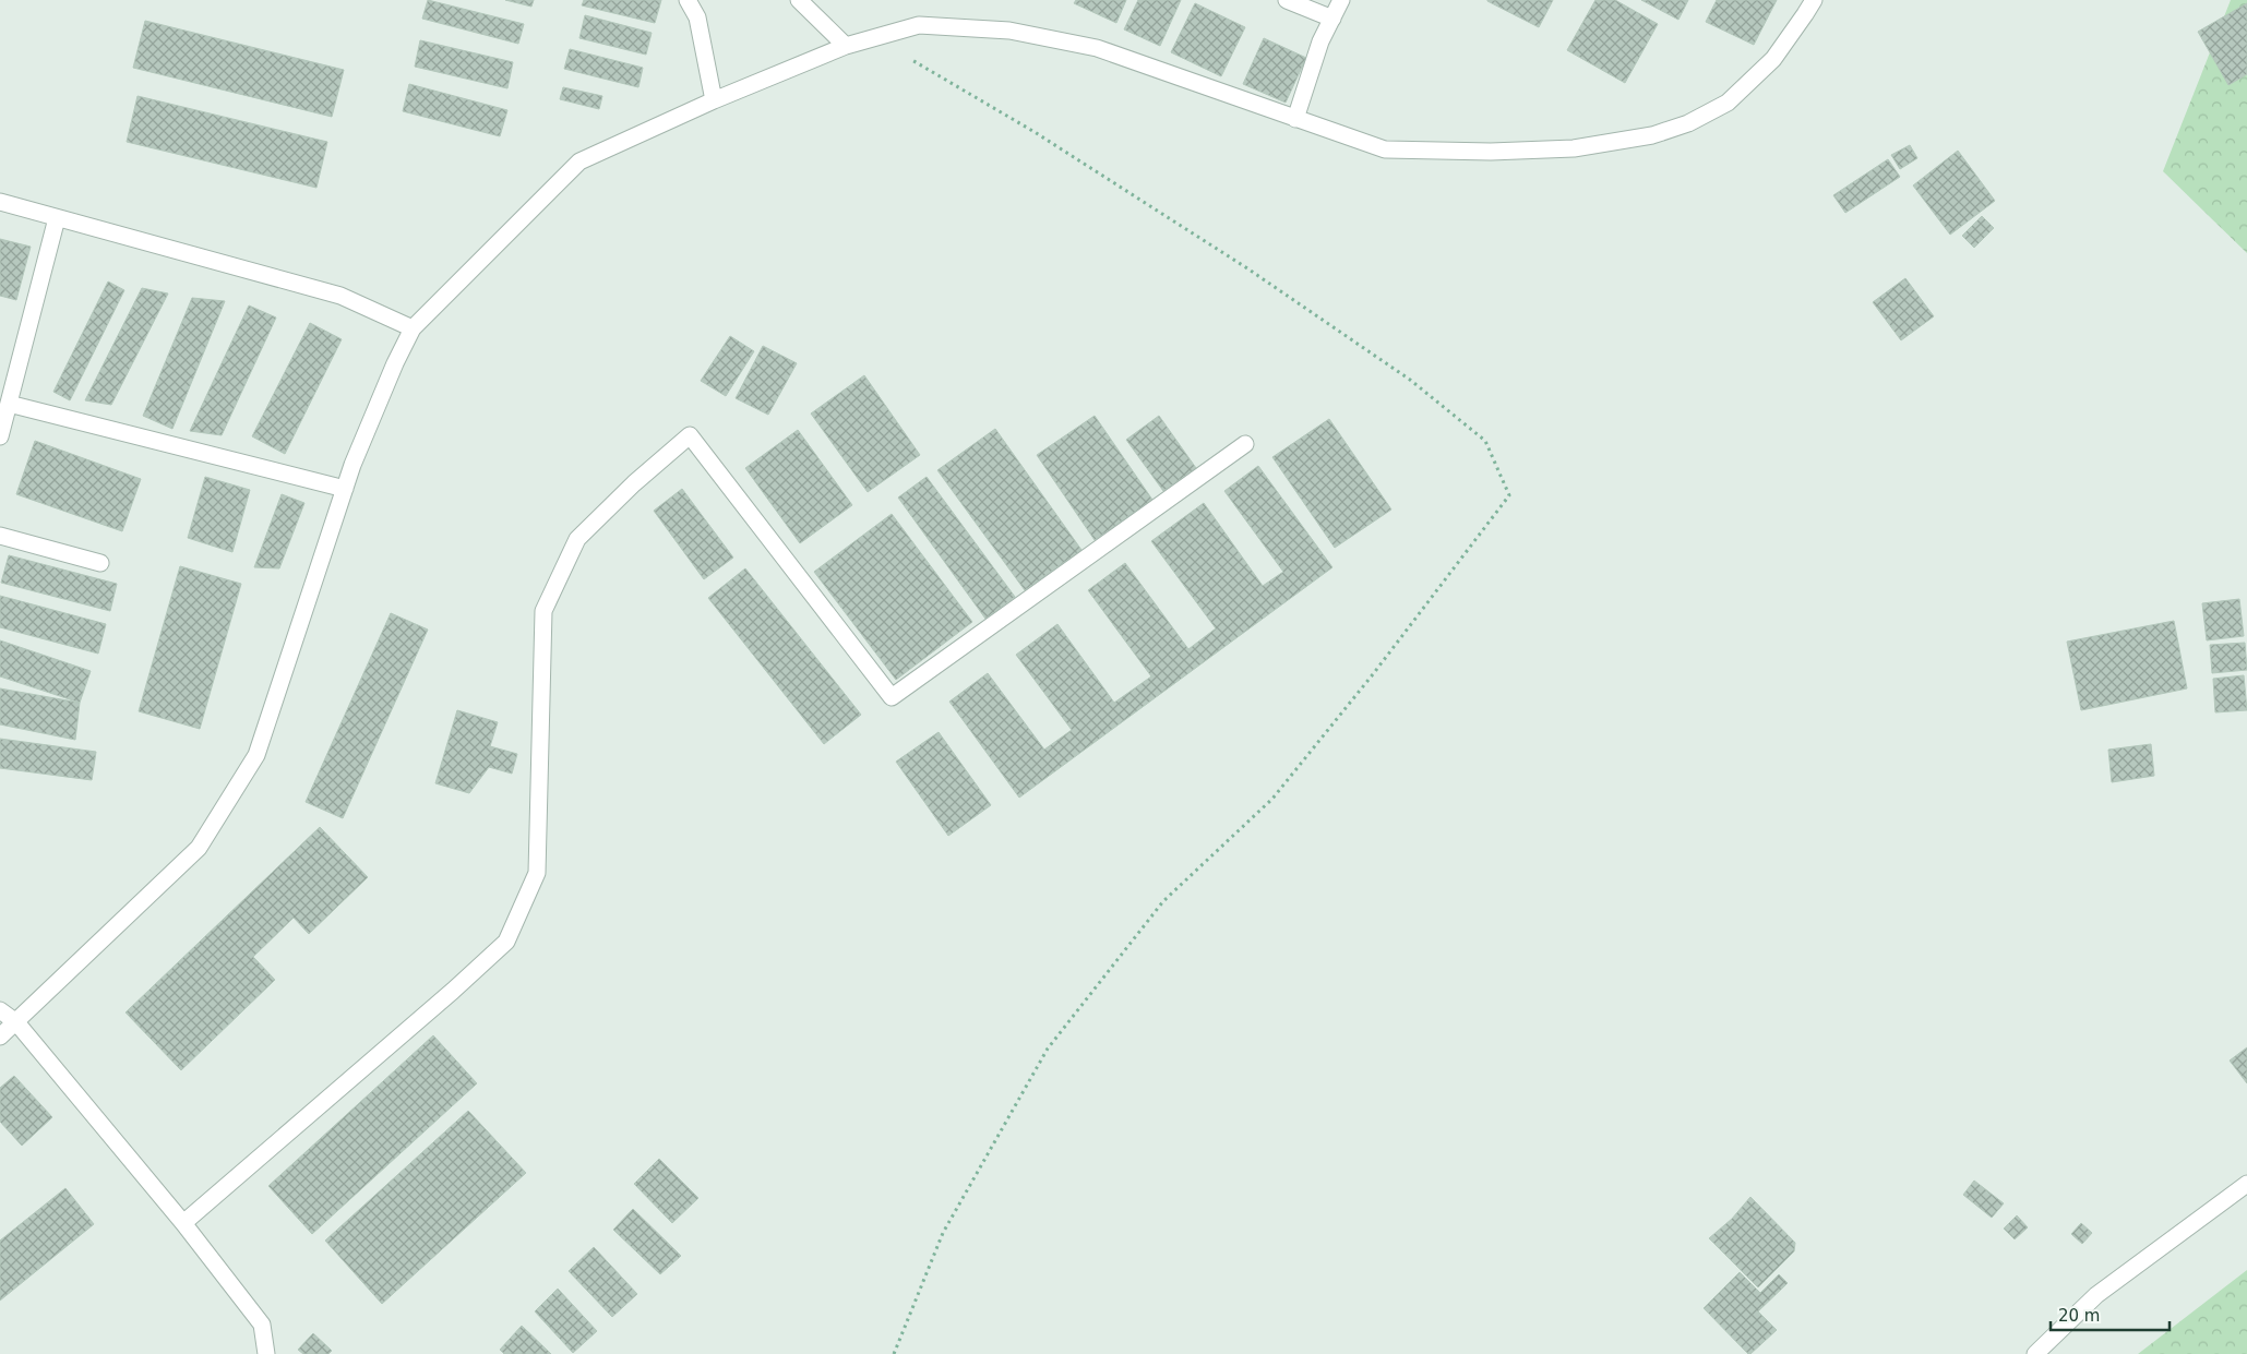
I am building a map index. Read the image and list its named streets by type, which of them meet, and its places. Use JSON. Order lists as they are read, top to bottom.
{
  "scale_bar": "20 m"
}
